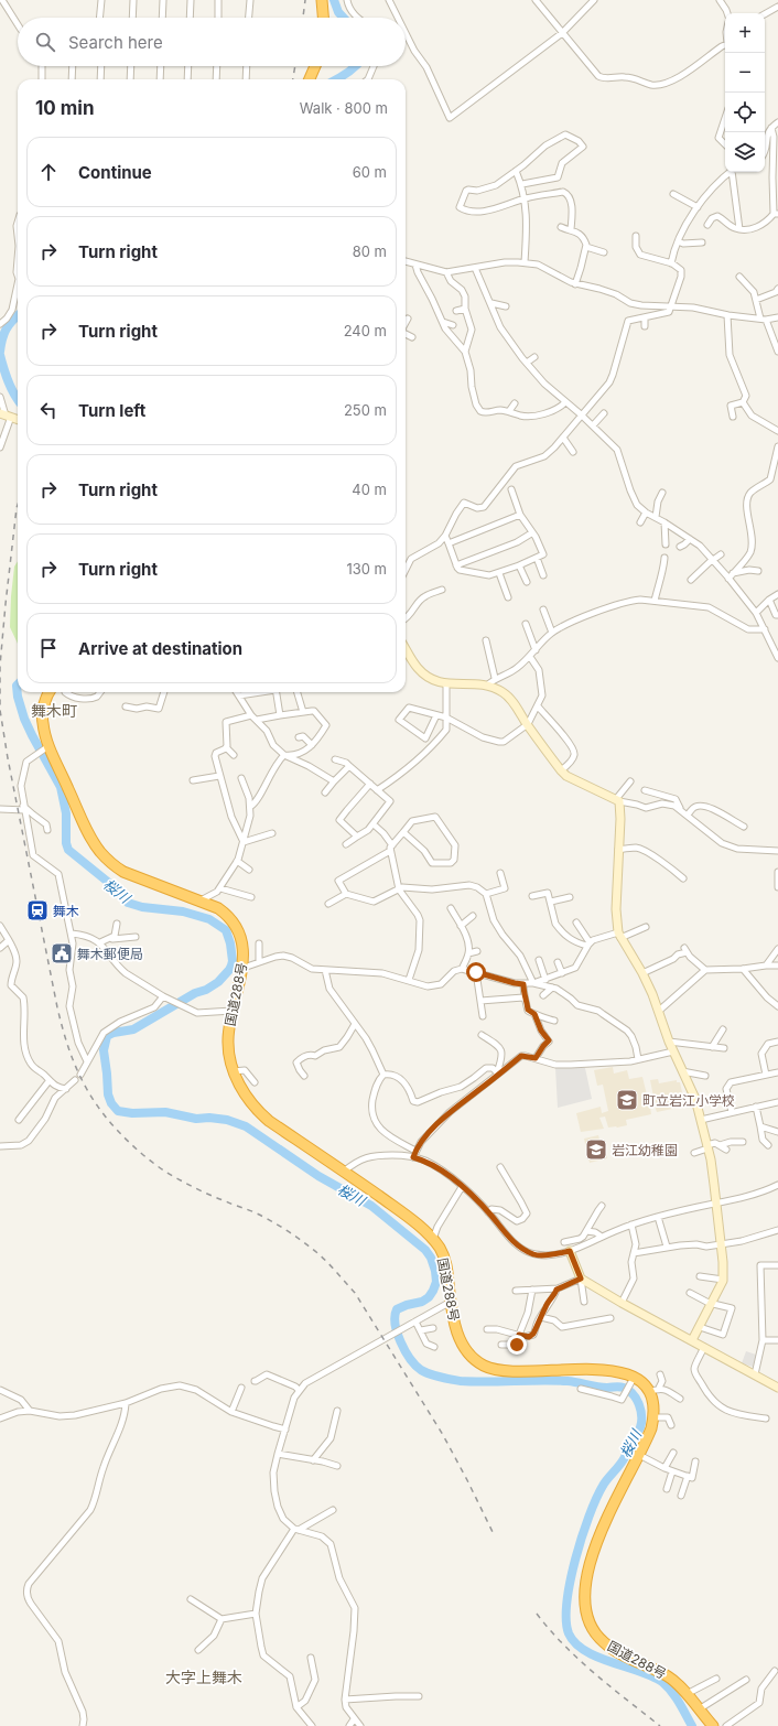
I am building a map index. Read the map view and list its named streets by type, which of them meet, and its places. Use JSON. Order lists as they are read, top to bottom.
{
  "streets": {
    "highway": ["国道288号"]
  },
  "districts": ["舞木町", "大字上舞木"],
  "water": ["桜川"],
  "places": {
    "station": ["舞木"],
    "public building": ["舞木郵便局"],
    "school or university": ["町立岩江小学校", "岩江幼稚園"]
  },
  "page": {
    "map_buttons": ["+", "−"],
    "search": "Search here",
    "heading": ["10 min", "Walk · 800 m"],
    "list": [
      ["Continue", "60 m"],
      ["Turn right", "80 m"],
      ["Turn right", "240 m"],
      ["Turn left", "250 m"],
      ["Turn right", "40 m"],
      ["Turn right", "130 m"],
      "Arrive at destination"
    ]
  }
}
